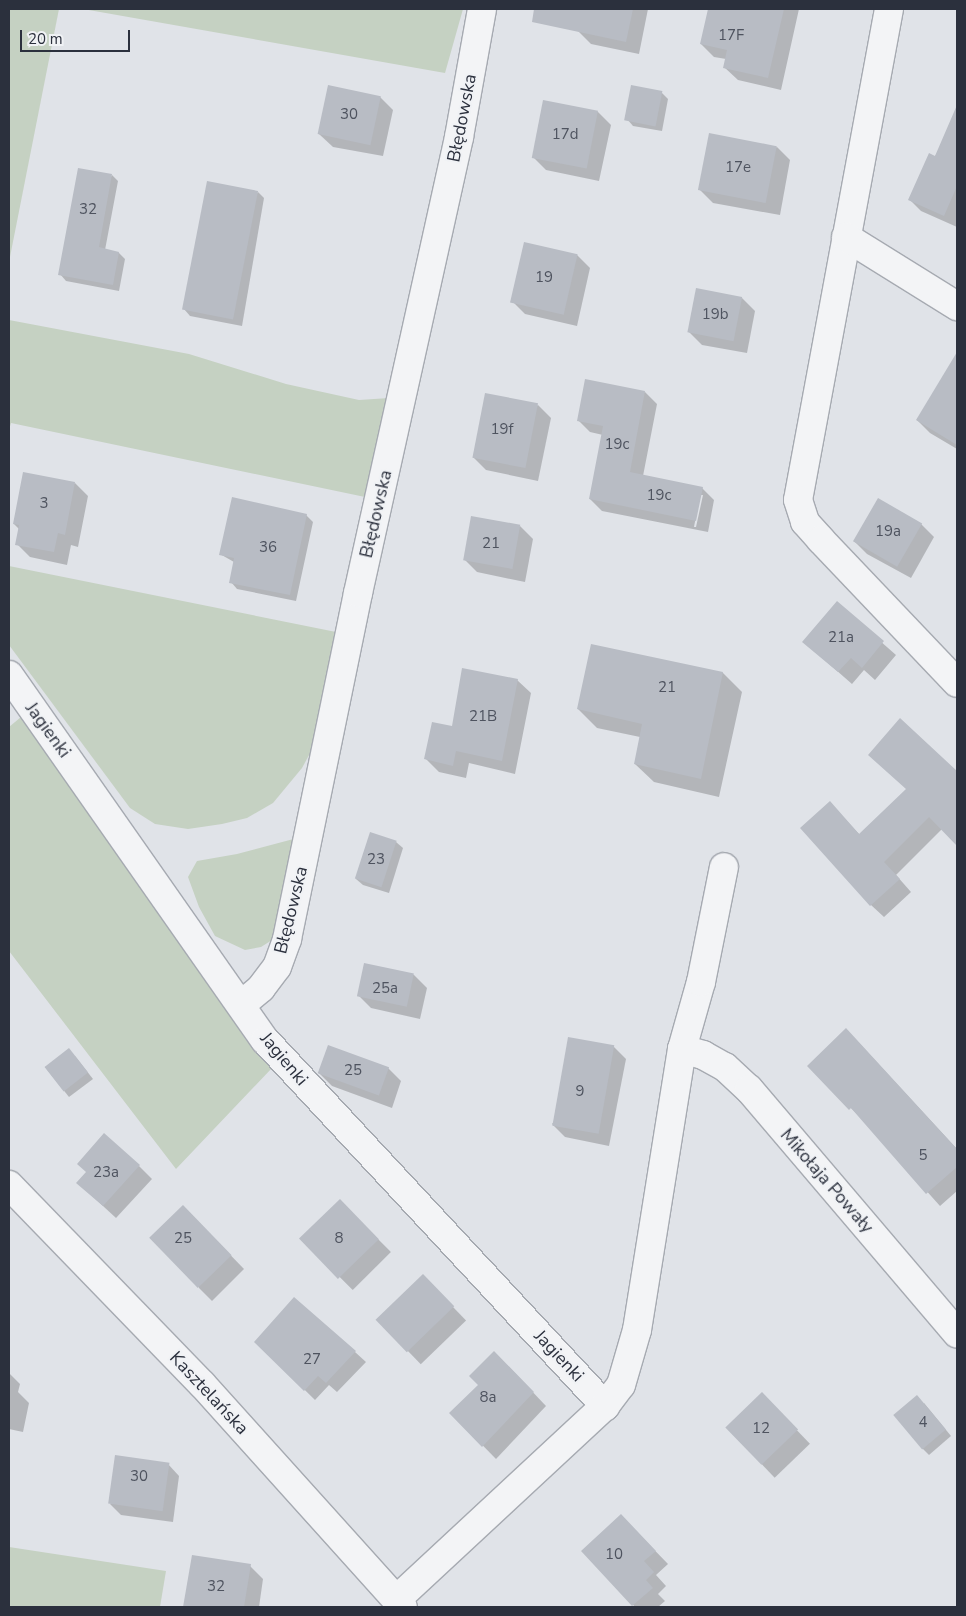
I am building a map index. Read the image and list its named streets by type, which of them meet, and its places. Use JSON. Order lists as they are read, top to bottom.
{
  "streets": {
    "street": [
      "Błędowska",
      "Jagienki",
      "Mikołaja Powały",
      "Kasztelańska"
    ]
  },
  "crossings": [
    ["Błędowska", "Jagienki"]
  ],
  "house_numbers": [
    "17F",
    "30",
    "17d",
    "17e",
    "32",
    "19",
    "19b",
    "19f",
    "19c",
    "19c",
    "3",
    "19a",
    "21",
    "36",
    "21a",
    "21",
    "21B",
    "23",
    "25a",
    "25",
    "9",
    "5",
    "23a",
    "25",
    "8",
    "27",
    "8a",
    "4",
    "12",
    "30",
    "10",
    "32"
  ],
  "scale_bar": "20 m"
}
